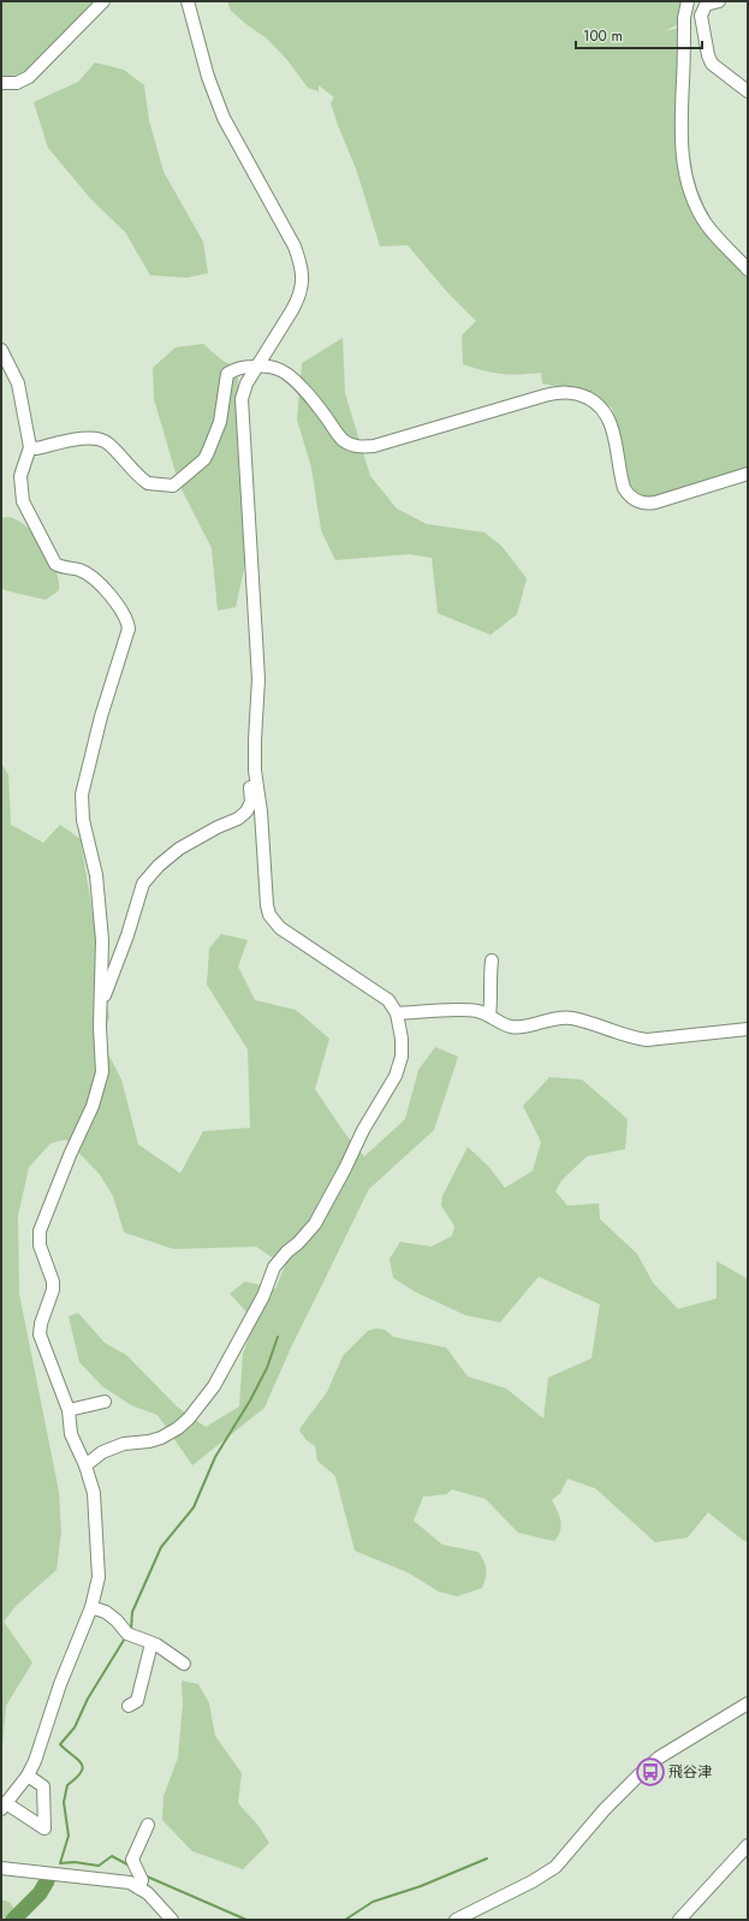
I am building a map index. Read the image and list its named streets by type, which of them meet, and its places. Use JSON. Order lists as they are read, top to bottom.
{
  "places": {
    "bus stop": ["飛谷津"]
  },
  "scale_bar": "100 m"
}
